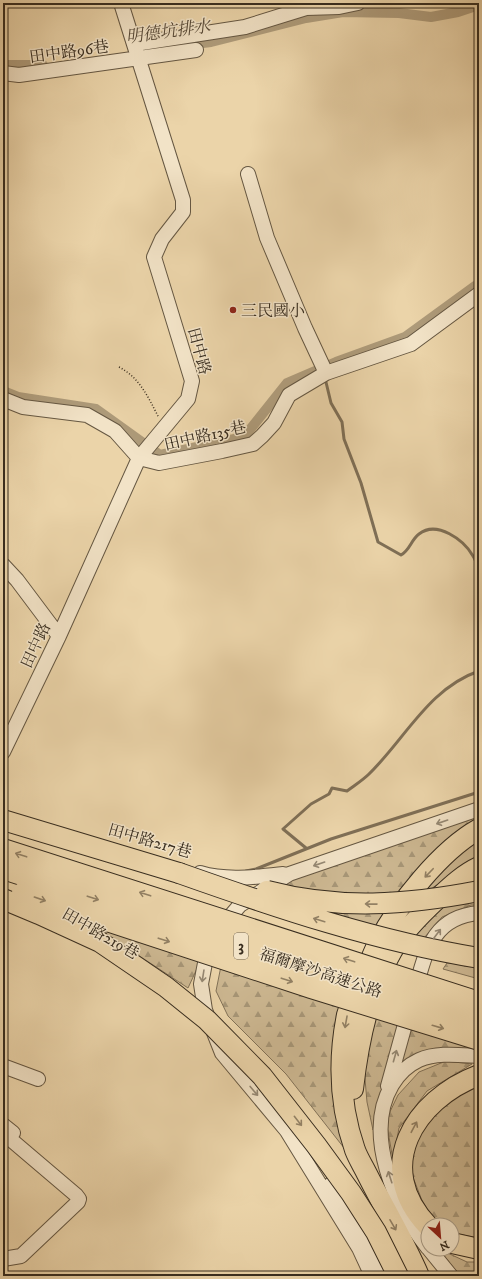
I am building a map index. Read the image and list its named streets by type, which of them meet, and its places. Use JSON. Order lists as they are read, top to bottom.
{
  "streets": {
    "highway": ["3", "福爾摩沙高速公路"],
    "street": [
      "田中路96巷",
      "田中路",
      "田中路135巷",
      "田中路217巷",
      "田中路219巷"
    ]
  },
  "crossings": [
    ["田中路96巷", "田中路"],
    ["田中路", "田中路135巷"]
  ],
  "water": ["明德坑排水"],
  "places": ["三民國小"],
  "north": "bottom right"
}
